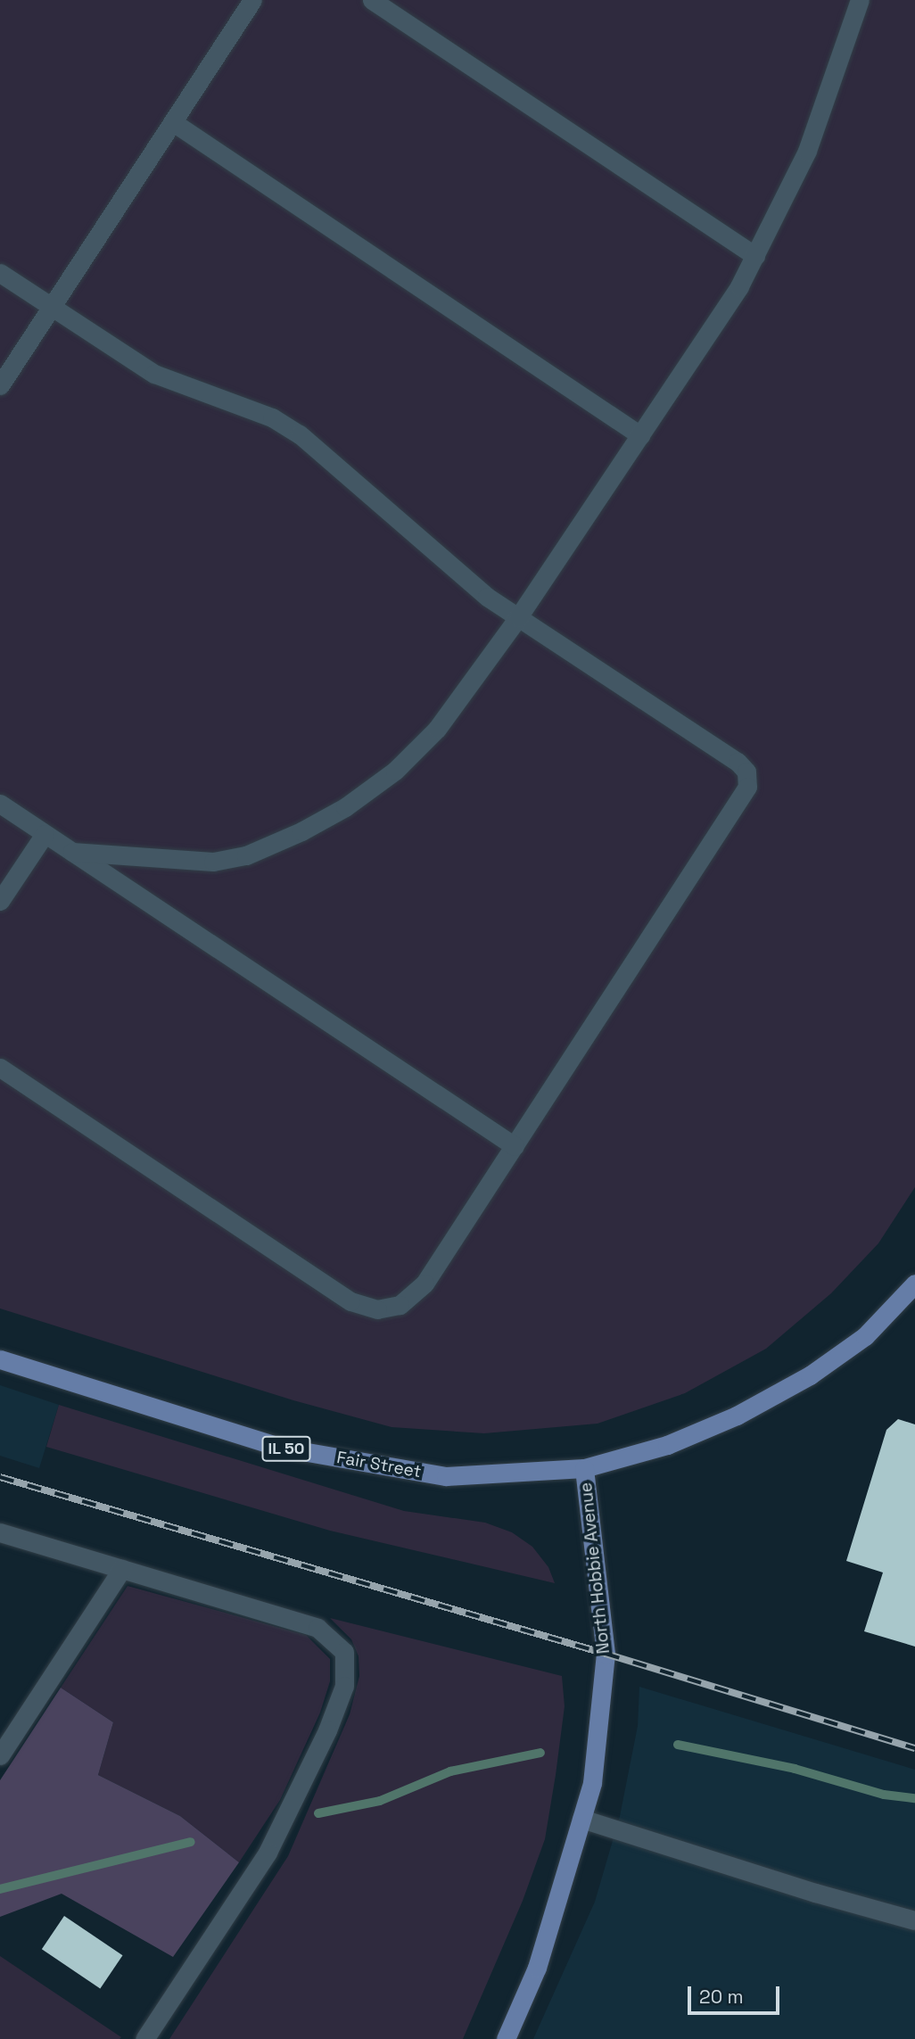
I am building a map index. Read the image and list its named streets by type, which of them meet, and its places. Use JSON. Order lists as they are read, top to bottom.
{
  "streets": {
    "main road": ["IL 50", "Fair Street", "North Hobbie Avenue"]
  },
  "crossings": [
    ["Fair Street", "North Hobbie Avenue"]
  ],
  "scale_bar": "20 m"
}
